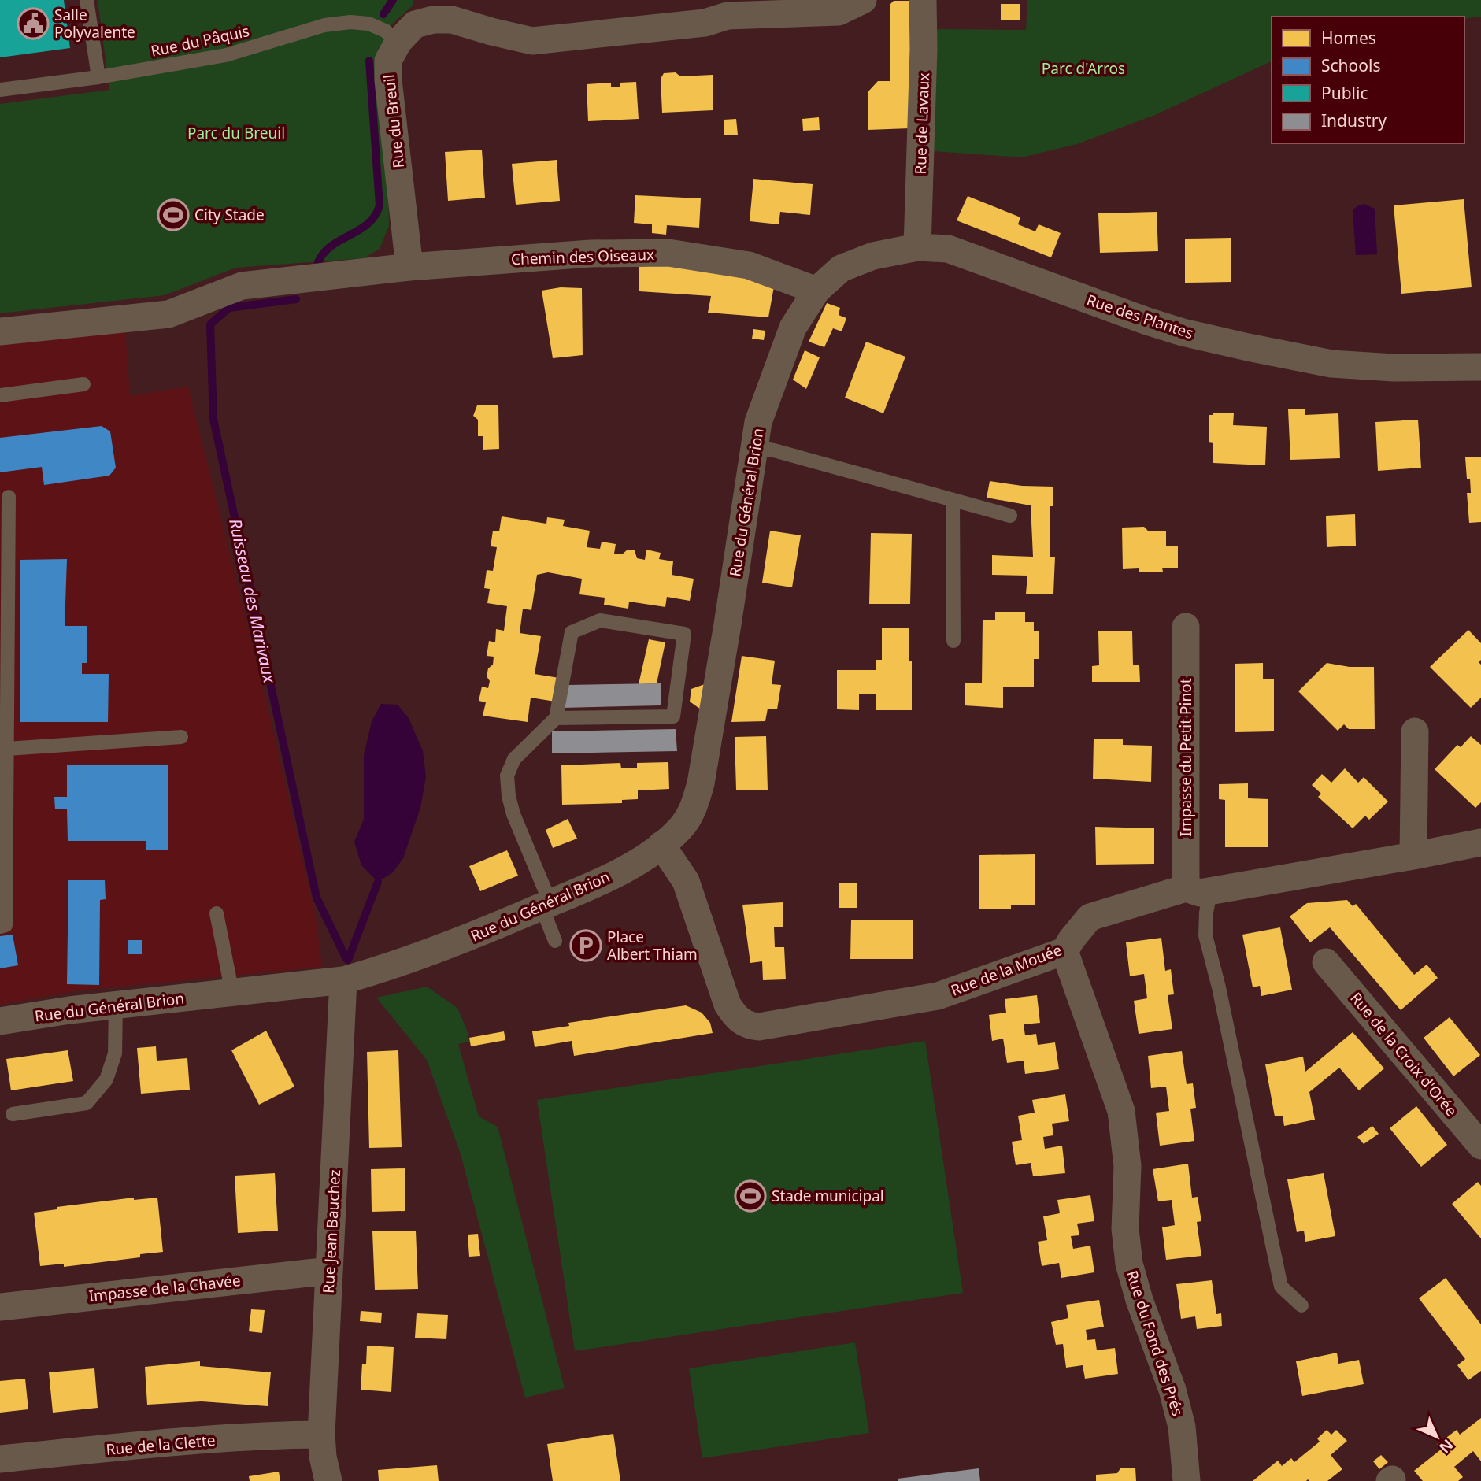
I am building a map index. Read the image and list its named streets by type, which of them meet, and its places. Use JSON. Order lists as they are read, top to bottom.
{
  "streets": {
    "street": [
      "Rue du Breuil",
      "Rue de Lavaux",
      "Chemin des Oiseaux",
      "Rue des Plantes",
      "Rue du Général Brion",
      "Impasse du Petit Pinot",
      "Rue de la Mouée",
      "Rue de la Croix d'Orée",
      "Rue Jean Bauchez",
      "Impasse de la Chavée",
      "Rue du Fond des Prés",
      "Rue de la Clette"
    ],
    "lane": ["Rue du Pâquis"]
  },
  "crossings": [
    ["Rue du Pâquis", "Rue du Breuil"],
    ["Rue du Breuil", "Chemin des Oiseaux"],
    ["Rue de Lavaux", "Rue des Plantes"],
    ["Chemin des Oiseaux", "Rue des Plantes"],
    ["Chemin des Oiseaux", "Rue du Général Brion"],
    ["Rue des Plantes", "Rue du Général Brion"],
    ["Rue du Général Brion", "Rue de la Mouée"],
    ["Rue du Général Brion", "Rue Jean Bauchez"],
    ["Impasse du Petit Pinot", "Rue de la Mouée"],
    ["Rue de la Mouée", "Rue du Fond des Prés"],
    ["Rue Jean Bauchez", "Impasse de la Chavée"],
    ["Rue Jean Bauchez", "Rue de la Clette"]
  ],
  "water": ["Ruisseau des Marivaux"],
  "parks": ["Parc d'Arros", "Parc du Breuil"],
  "places": {
    "public building": ["Salle Polyvalente"],
    "sports": ["City Stade", "Stade municipal"],
    "parking": ["Place Albert Thiam"]
  },
  "legend": [
    "Homes",
    "Schools",
    "Public",
    "Industry"
  ],
  "north": "bottom right"
}
